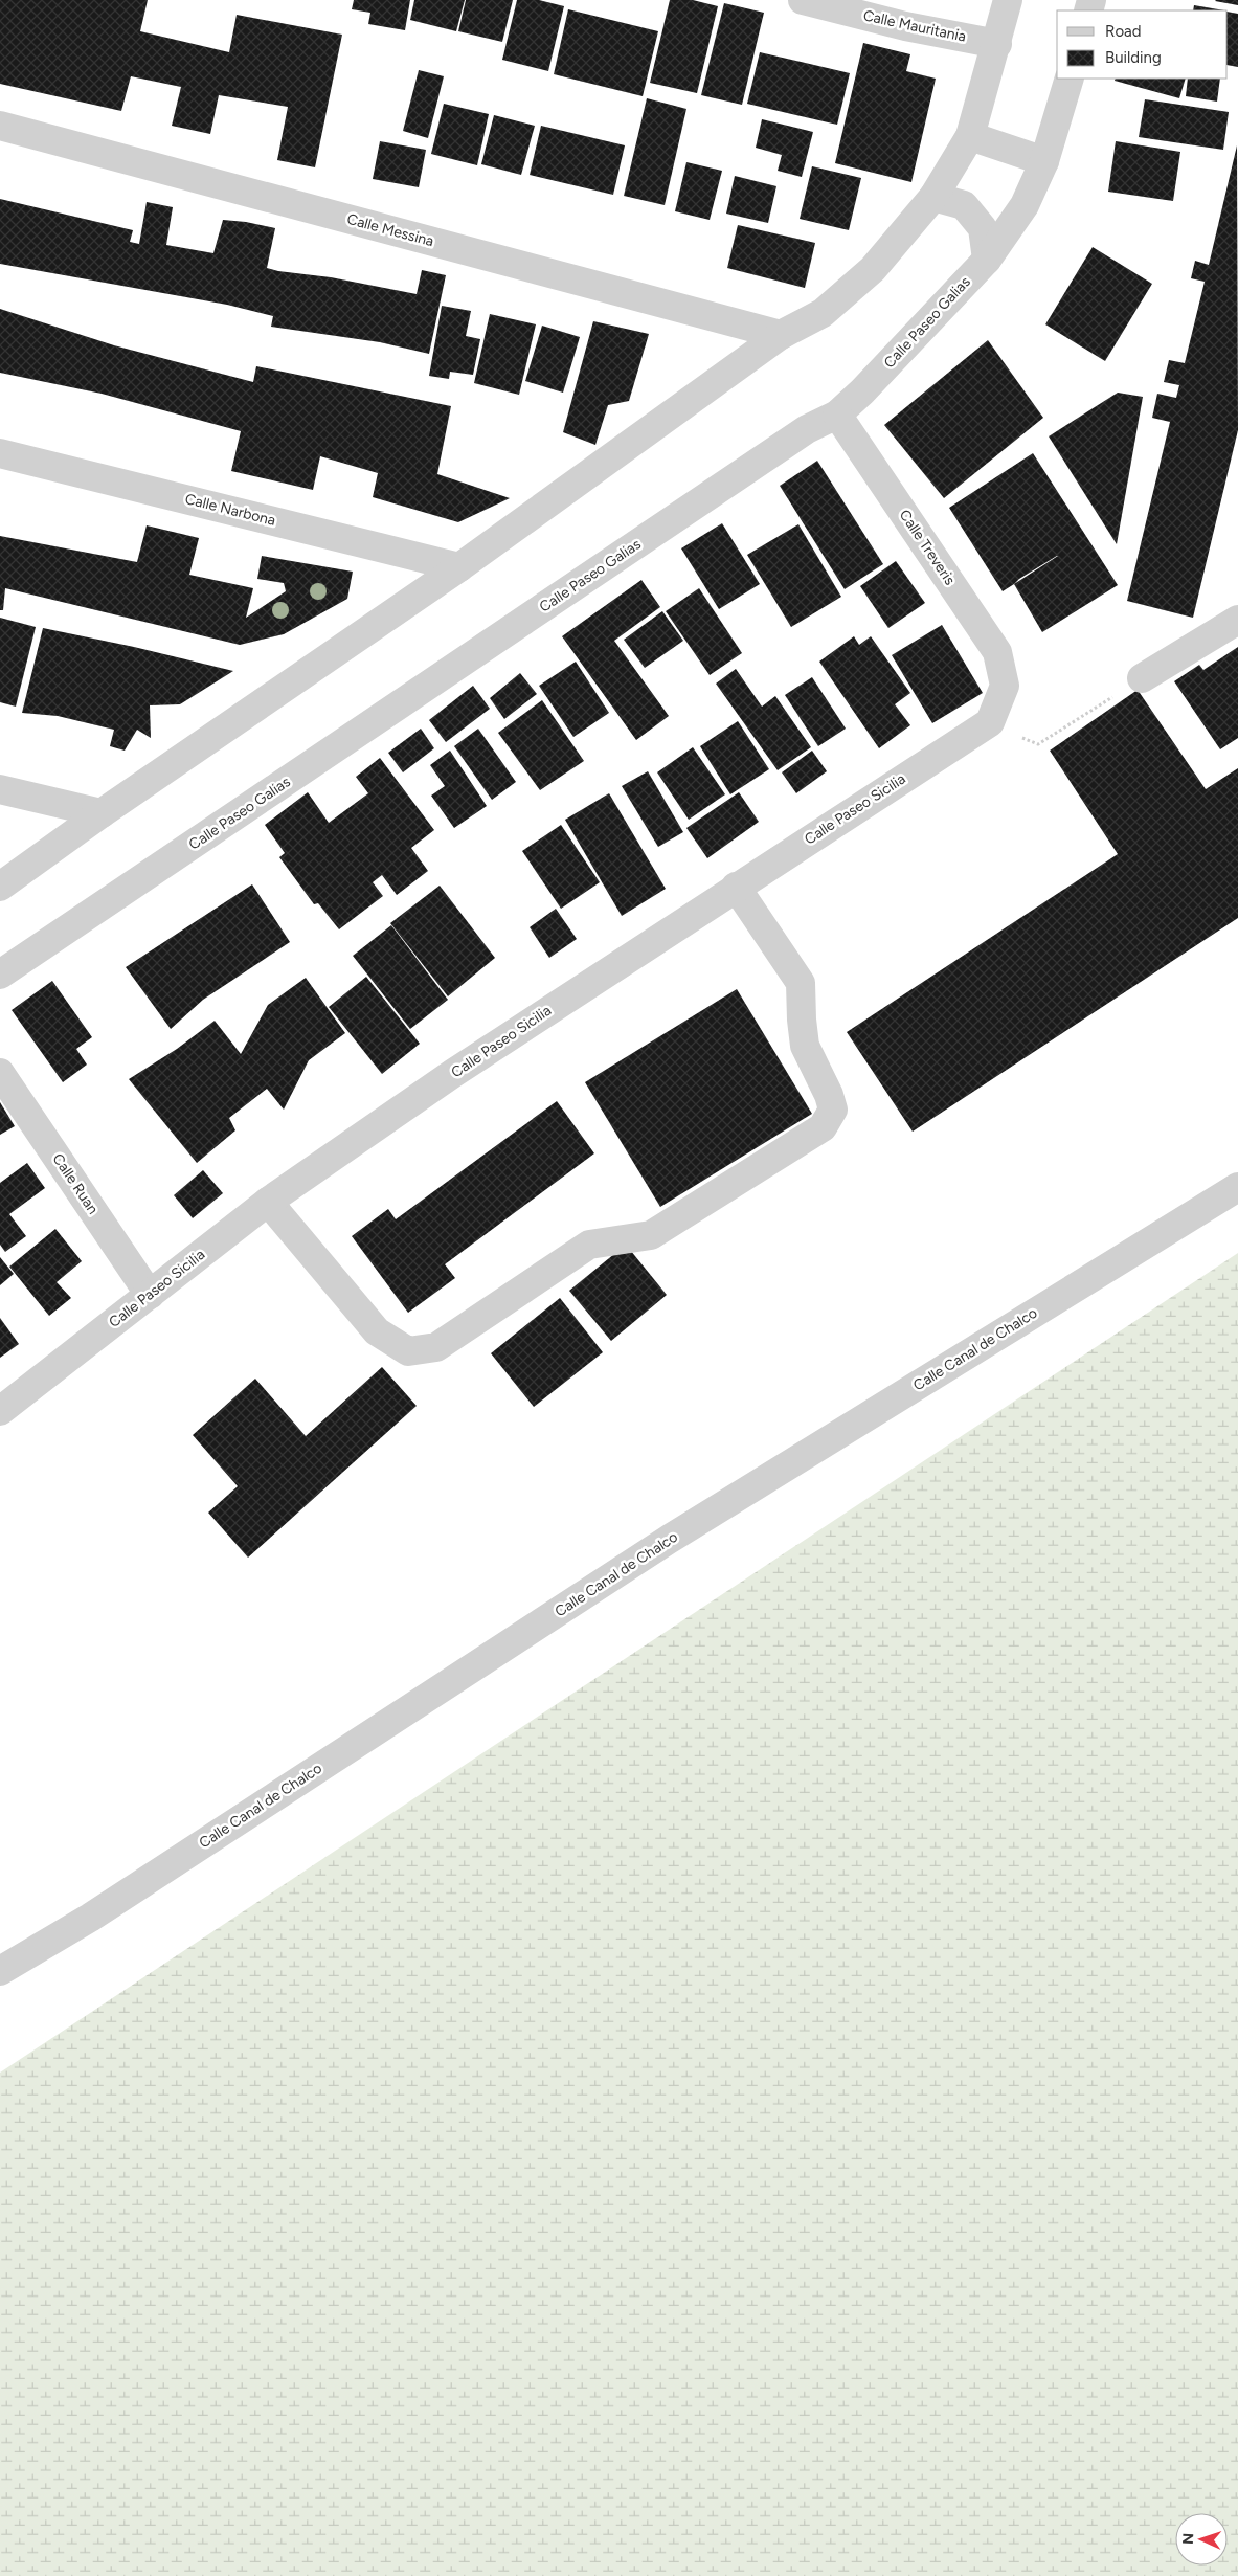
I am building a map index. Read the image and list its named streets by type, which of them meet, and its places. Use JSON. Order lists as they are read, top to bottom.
{
  "streets": {
    "street": [
      "Calle Mauritania",
      "Calle Messina",
      "Calle Paseo Galias",
      "Calle Narbona",
      "Calle Treveris",
      "Calle Paseo Sicilia",
      "Calle Ruan",
      "Calle Canal de Chalco"
    ]
  },
  "crossings": [
    ["Calle Paseo Galias", "Calle Treveris"],
    ["Calle Treveris", "Calle Paseo Sicilia"],
    ["Calle Paseo Sicilia", "Calle Ruan"]
  ],
  "legend": ["Road", "Building"],
  "north": "left"
}
